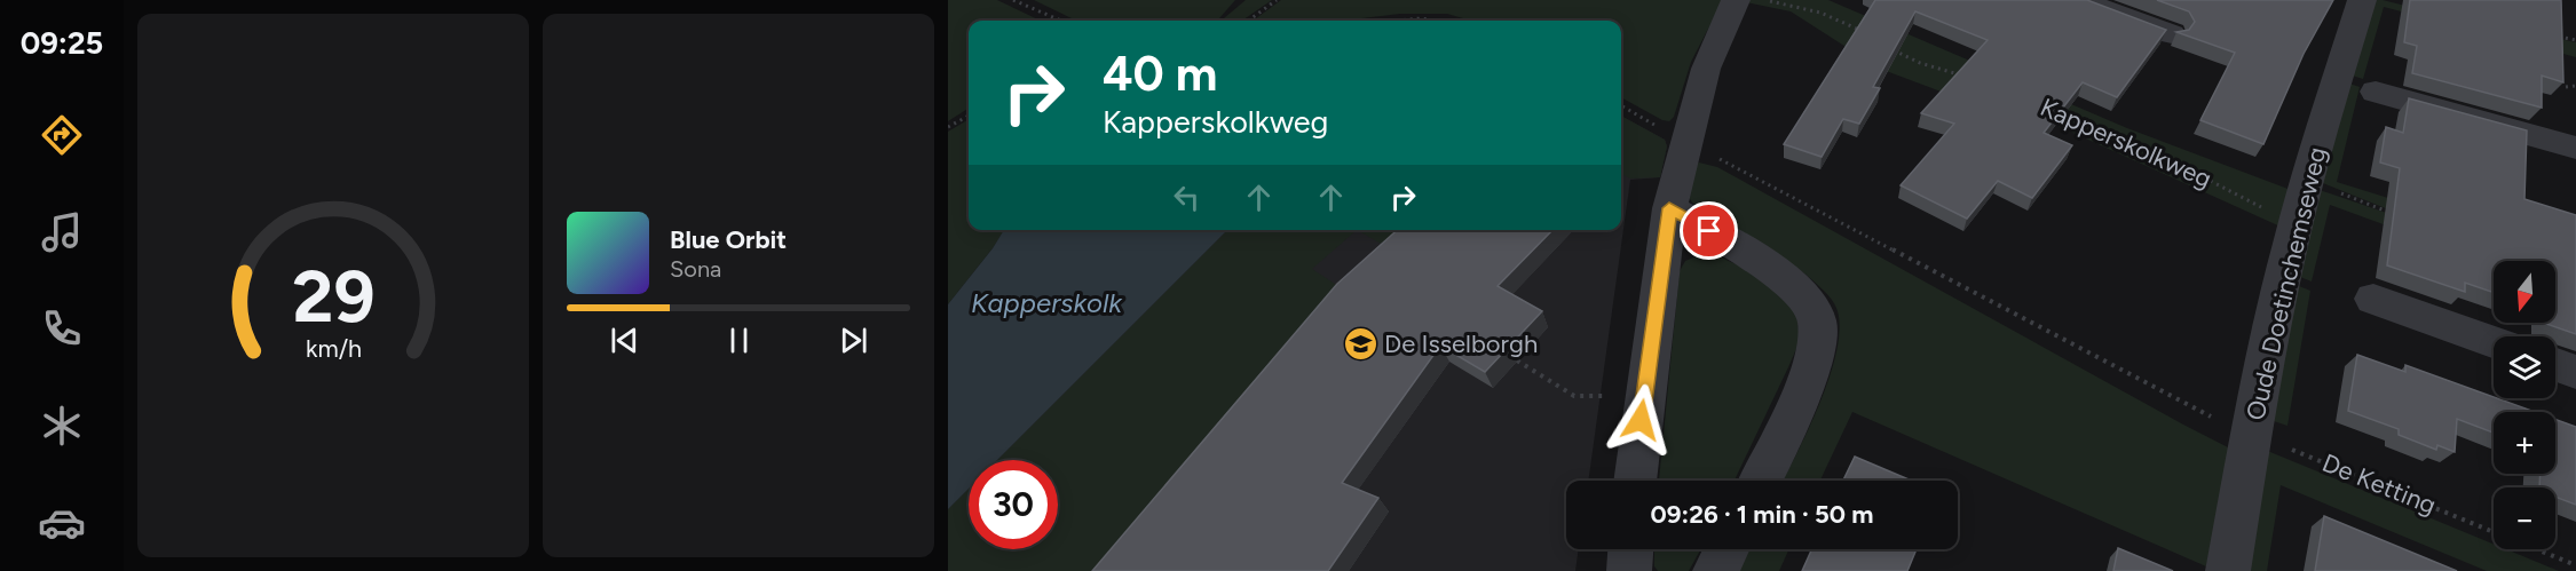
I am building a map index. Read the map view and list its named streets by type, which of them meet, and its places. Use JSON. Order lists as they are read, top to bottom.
{
  "streets": {
    "street": ["Oude Doetinchemseweg"],
    "path": ["Kapperskolkweg", "De Ketting"]
  },
  "crossings": [
    ["Kapperskolkweg", "Oude Doetinchemseweg"],
    ["Oude Doetinchemseweg", "De Ketting"]
  ],
  "water": ["Kapperskolk"],
  "places": {
    "school or university": ["De Isselborgh"]
  },
  "north": "bottom",
  "page": {
    "tabs": "09:25",
    "turn": ["40 m", "Kapperskolkweg"],
    "song": ["Blue Orbit", "Sona"],
    "map_buttons": ["+", "−"],
    "limit": "30",
    "trip": "09:26 · 1 min · 50 m",
    "gauge": ["29", "km/h"]
  }
}
